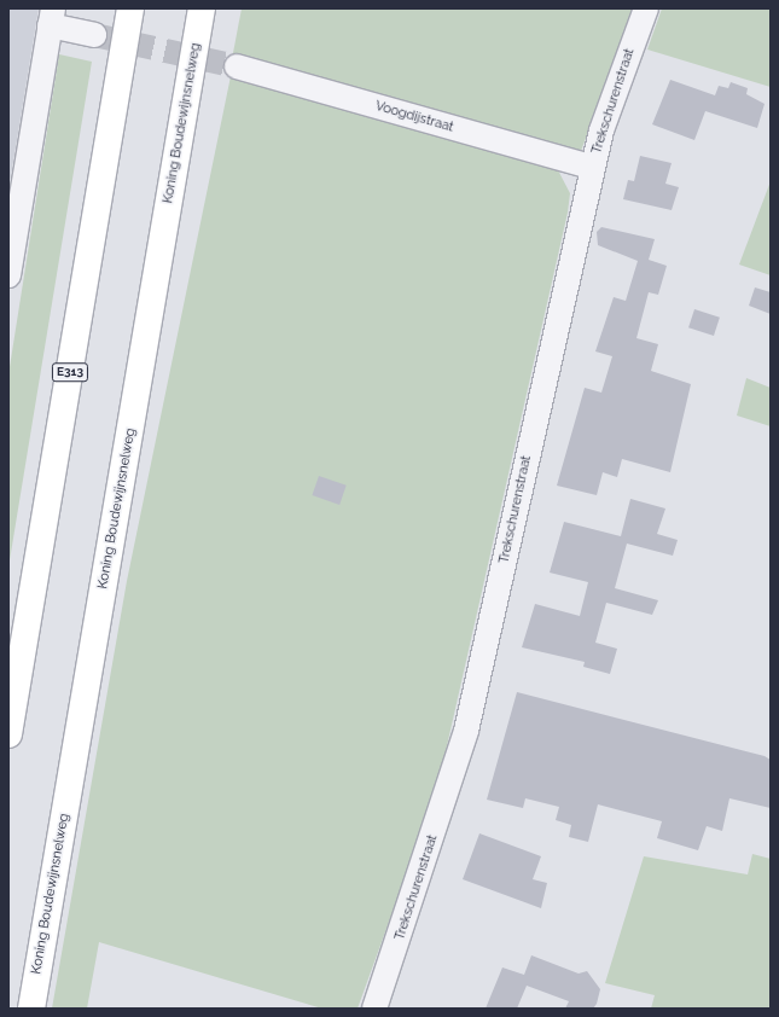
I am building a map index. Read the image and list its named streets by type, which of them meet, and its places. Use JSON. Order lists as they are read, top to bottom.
{
  "streets": {
    "highway": ["Koning Boudewijnsnelweg", "E313"],
    "street": ["Trekschurenstraat", "Voogdijstraat"]
  },
  "crossings": [
    ["Trekschurenstraat", "Voogdijstraat"]
  ]
}
